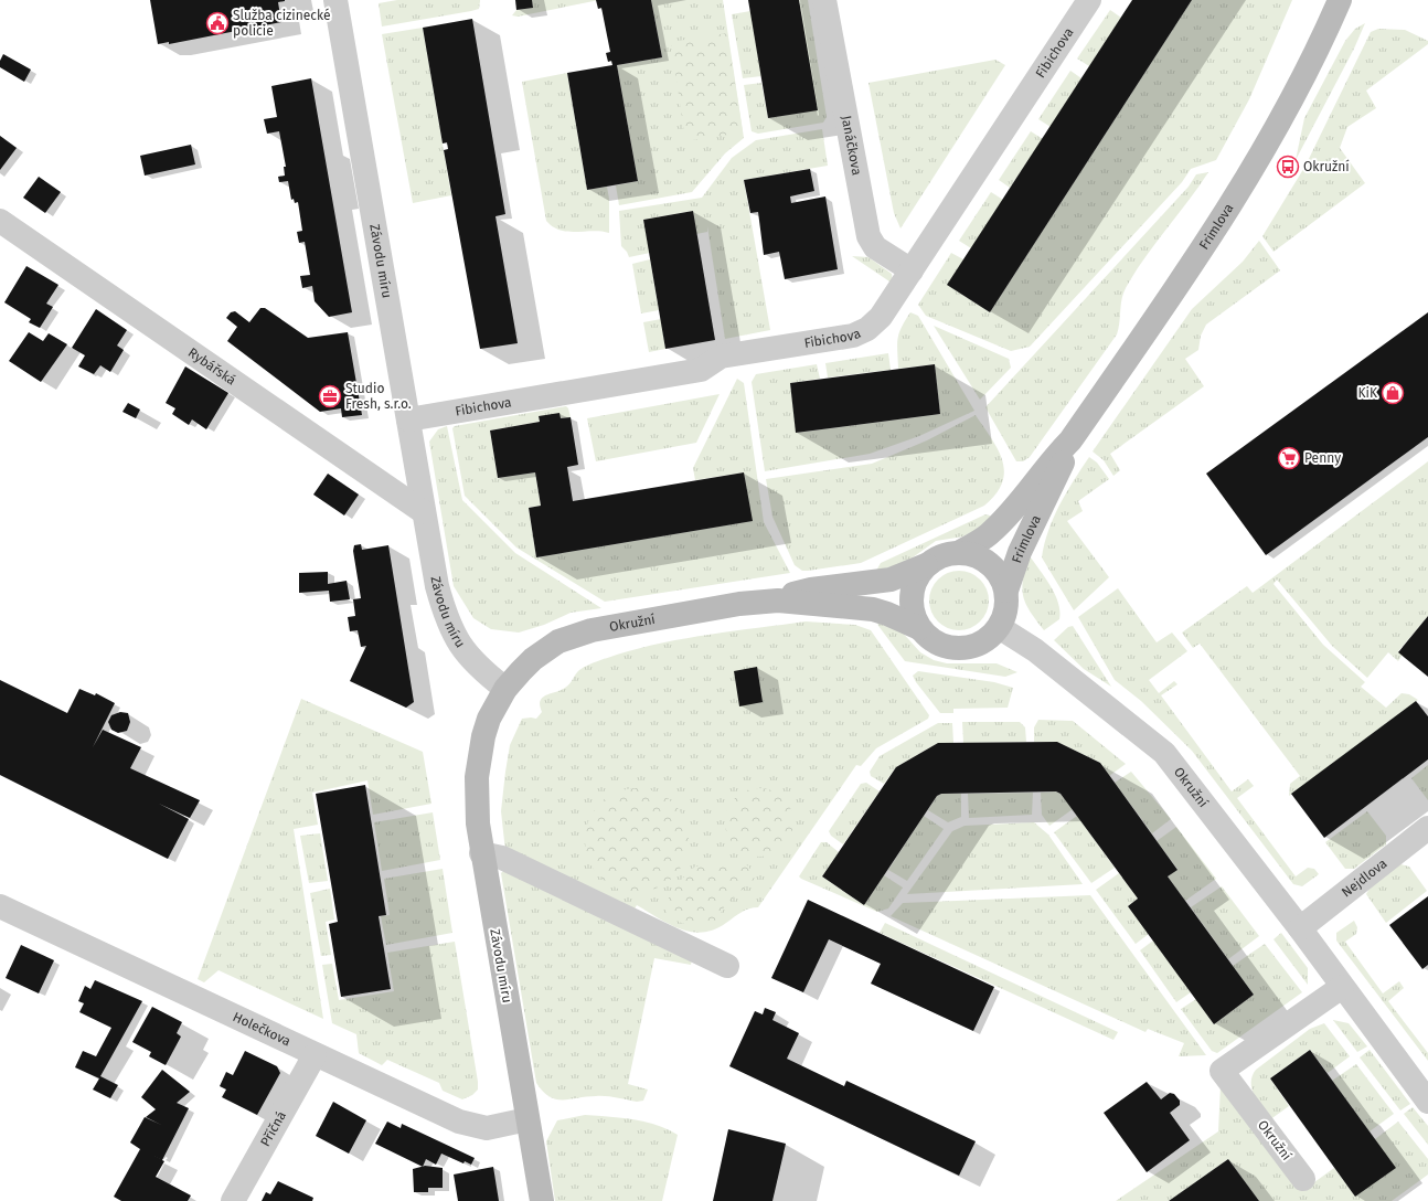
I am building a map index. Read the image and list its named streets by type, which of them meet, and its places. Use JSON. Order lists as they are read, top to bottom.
{
  "streets": {
    "main road": ["Frimlova", "Závodu míru", "Okružní"],
    "street": [
      "Fibichova",
      "Janáčkova",
      "Rybářská",
      "Nejdlova",
      "Holečkova",
      "Příčná"
    ]
  },
  "crossings": [
    ["Fibichova", "Janáčkova"],
    ["Fibichova", "Závodu míru"],
    ["Frimlova", "Okružní"],
    ["Závodu míru", "Rybářská"],
    ["Závodu míru", "Okružní"],
    ["Závodu míru", "Holečkova"],
    ["Okružní", "Nejdlova"],
    ["Holečkova", "Příčná"]
  ],
  "places": {
    "public building": ["Služba cizinecké policie"],
    "bus stop": ["Okružní"],
    "shop": ["KiK"],
    "office": ["Studio Fresh, s.r.o."],
    "supermarket": ["Penny"]
  }
}
